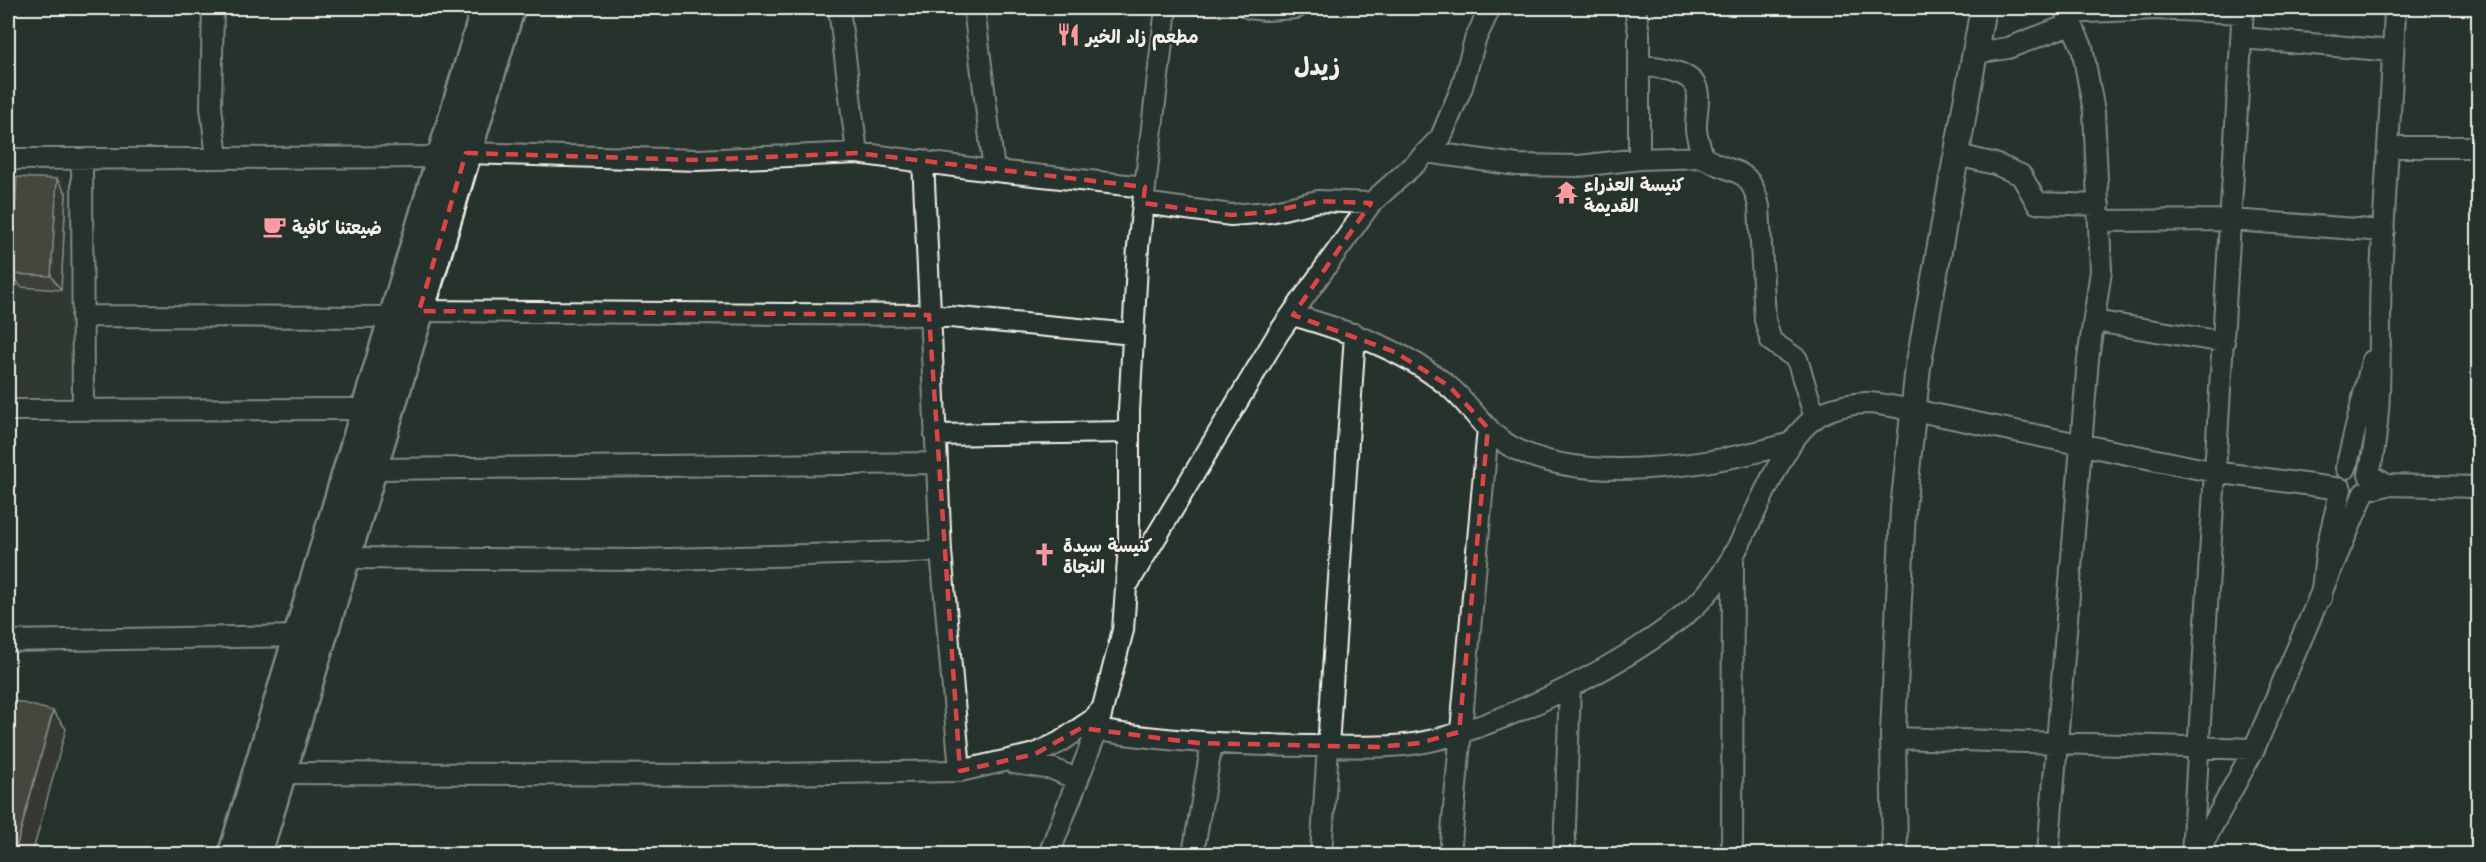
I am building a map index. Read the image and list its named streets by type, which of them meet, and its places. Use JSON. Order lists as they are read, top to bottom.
{
  "districts": ["زيدل"],
  "places": {
    "restaurant": ["مطعم زاد الخير"],
    "temple": ["كنيسة العذراء القديمة"],
    "cafe": ["ضيعتنا كافية"],
    "church": ["كنيسة سيدة النجاة"]
  }
}
